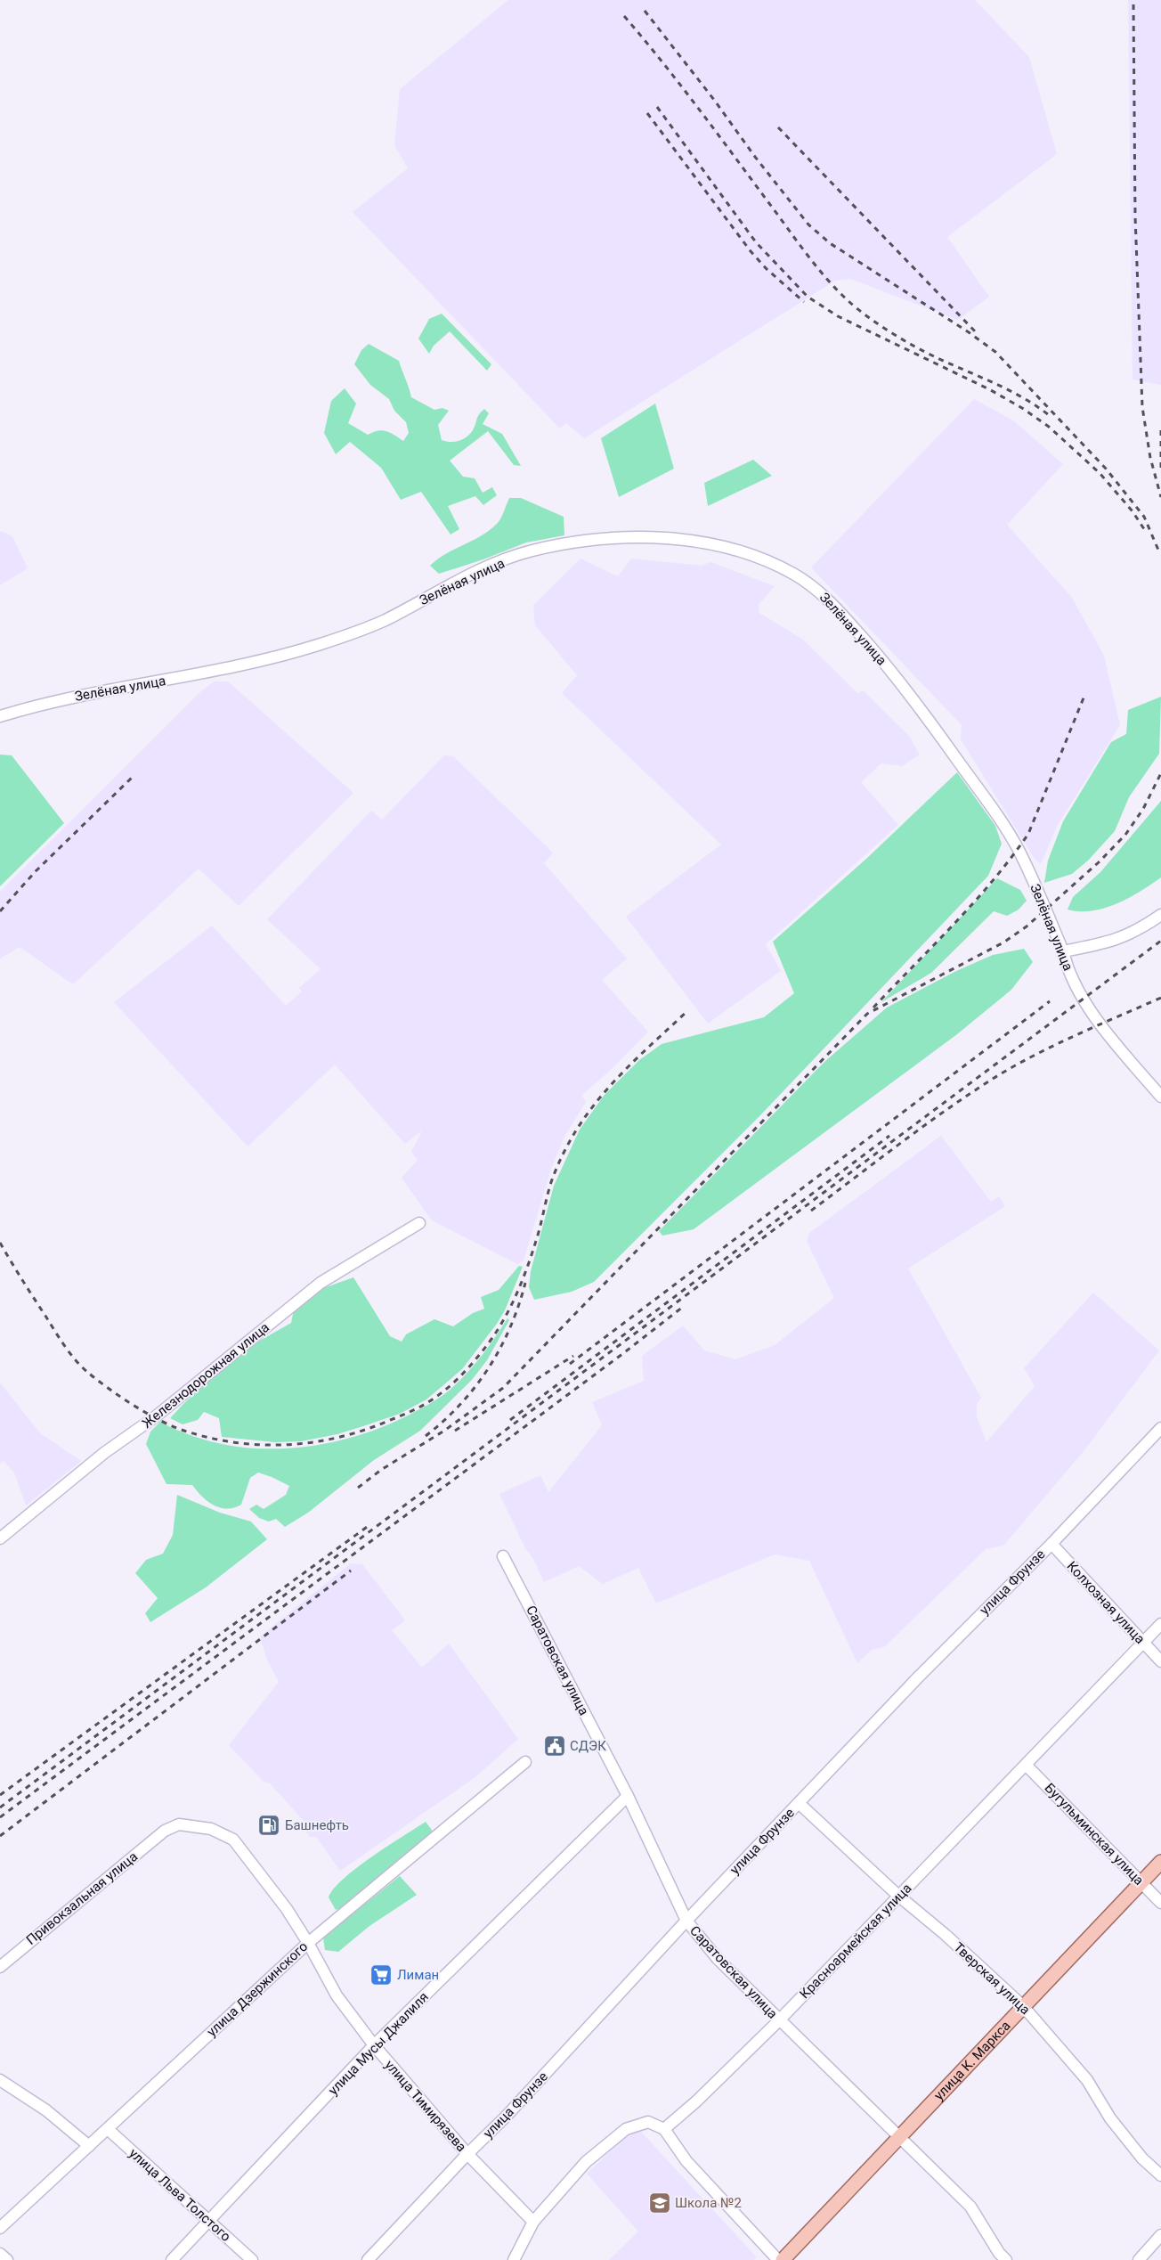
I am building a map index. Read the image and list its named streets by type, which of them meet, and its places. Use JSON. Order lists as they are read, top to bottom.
{
  "streets": {
    "main road": ["улица К. Маркса"],
    "street": [
      "Зелёная улица",
      "Железнодорожная улица",
      "улица Фрунзе",
      "Колхозная улица",
      "Саратовская улица",
      "Бугульминская улица",
      "Привокзальная улица",
      "Красноармейская улица",
      "Тверская улица",
      "улица Дзержинского",
      "улица Мусы Джалиля",
      "улица Тимирязева",
      "улица Льва Толстого"
    ]
  },
  "crossings": [
    ["улица Фрунзе", "Колхозная улица"],
    ["улица Фрунзе", "Саратовская улица"],
    ["улица Фрунзе", "Тверская улица"],
    ["улица Фрунзе", "улица Тимирязева"],
    ["Колхозная улица", "Красноармейская улица"],
    ["Саратовская улица", "Красноармейская улица"],
    ["Саратовская улица", "улица Мусы Джалиля"],
    ["Саратовская улица", "улица К. Маркса"],
    ["Бугульминская улица", "Красноармейская улица"],
    ["Бугульминская улица", "улица К. Маркса"],
    ["Привокзальная улица", "улица Тимирязева"],
    ["Красноармейская улица", "Тверская улица"],
    ["Тверская улица", "улица К. Маркса"],
    ["улица Дзержинского", "улица Тимирязева"],
    ["улица Дзержинского", "улица Льва Толстого"],
    ["улица Мусы Джалиля", "улица Тимирязева"],
    ["улица Мусы Джалиля", "улица Льва Толстого"]
  ],
  "places": {
    "public building": ["СДЭК"],
    "fuel station": ["Башнефть"],
    "supermarket": ["Лиман"],
    "school or university": ["Школа №2"]
  }
}
